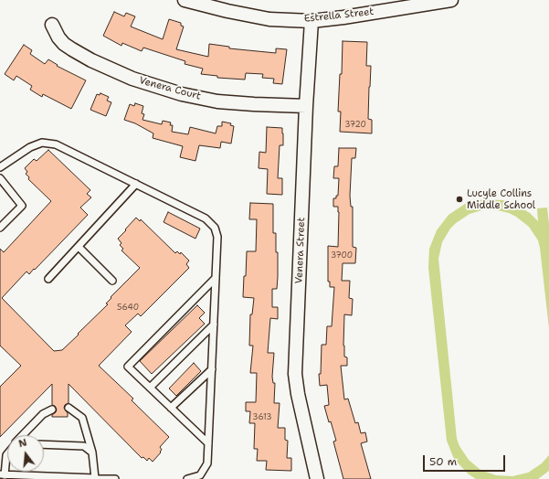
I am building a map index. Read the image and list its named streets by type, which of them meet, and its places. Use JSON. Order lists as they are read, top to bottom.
{
  "streets": {
    "street": ["Estrella Street", "Venera Court", "Venera Street"]
  },
  "crossings": [
    ["Estrella Street", "Venera Street"],
    ["Venera Court", "Venera Street"]
  ],
  "places": ["Lucyle Collins Middle School"],
  "house_numbers": [
    "3720",
    "3700",
    "5640",
    "3613"
  ],
  "scale_bar": "50 m",
  "north": "top"
}
